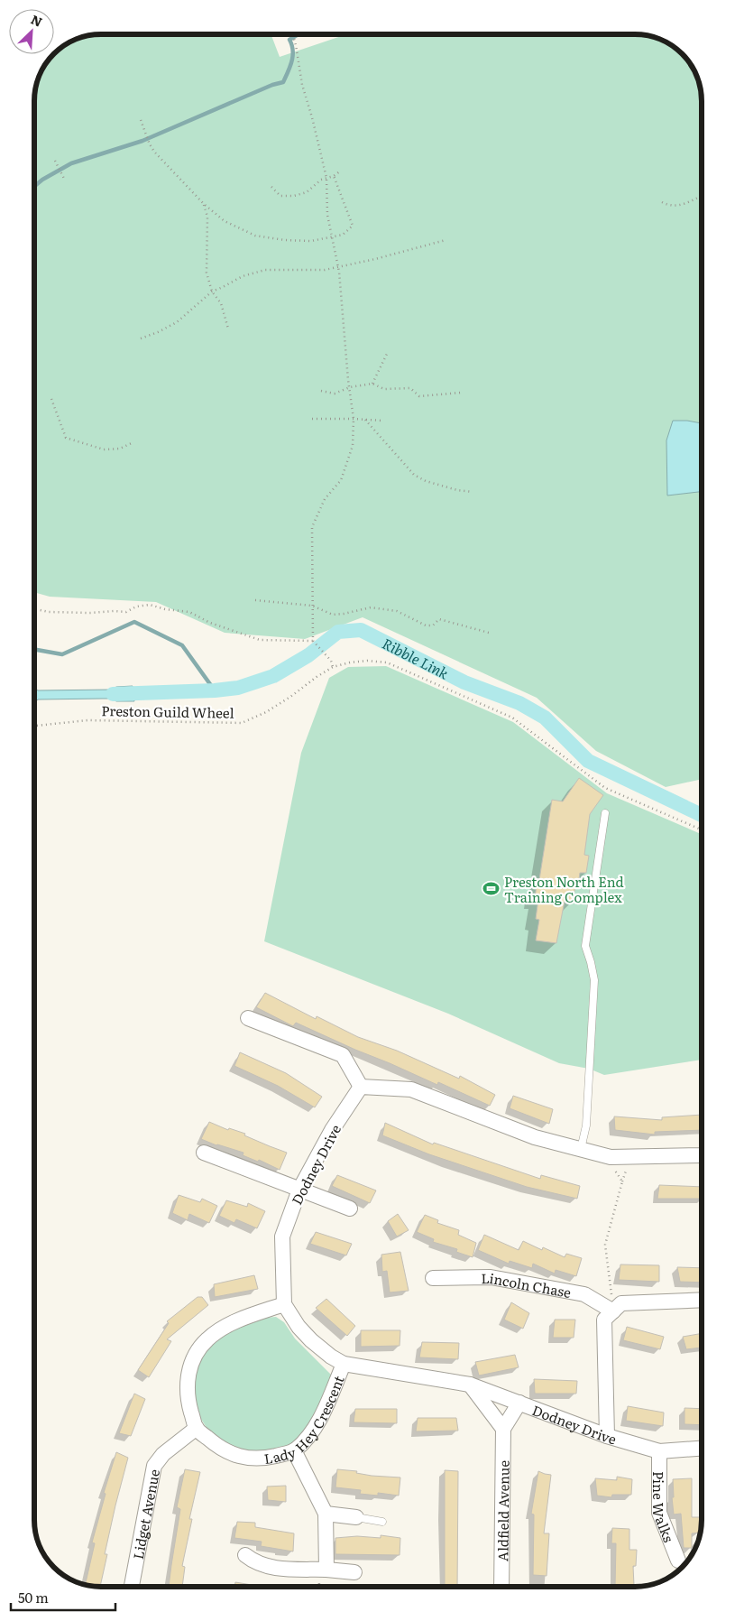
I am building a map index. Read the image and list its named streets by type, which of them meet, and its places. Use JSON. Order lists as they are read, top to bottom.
{
  "streets": {
    "street": [
      "Dodney Drive",
      "Lincoln Chase",
      "Lady Hey Crescent",
      "Pine Walks",
      "Aldfield Avenue",
      "Lidget Avenue"
    ],
    "path": ["Preston Guild Wheel"]
  },
  "crossings": [
    ["Dodney Drive", "Lady Hey Crescent"],
    ["Dodney Drive", "Pine Walks"],
    ["Dodney Drive", "Lidget Avenue"],
    ["Lady Hey Crescent", "Lidget Avenue"]
  ],
  "water": ["Ribble Link"],
  "places": {
    "sports": ["Preston North End Training Complex"]
  },
  "scale_bar": "50 m",
  "north": "top right"
}
